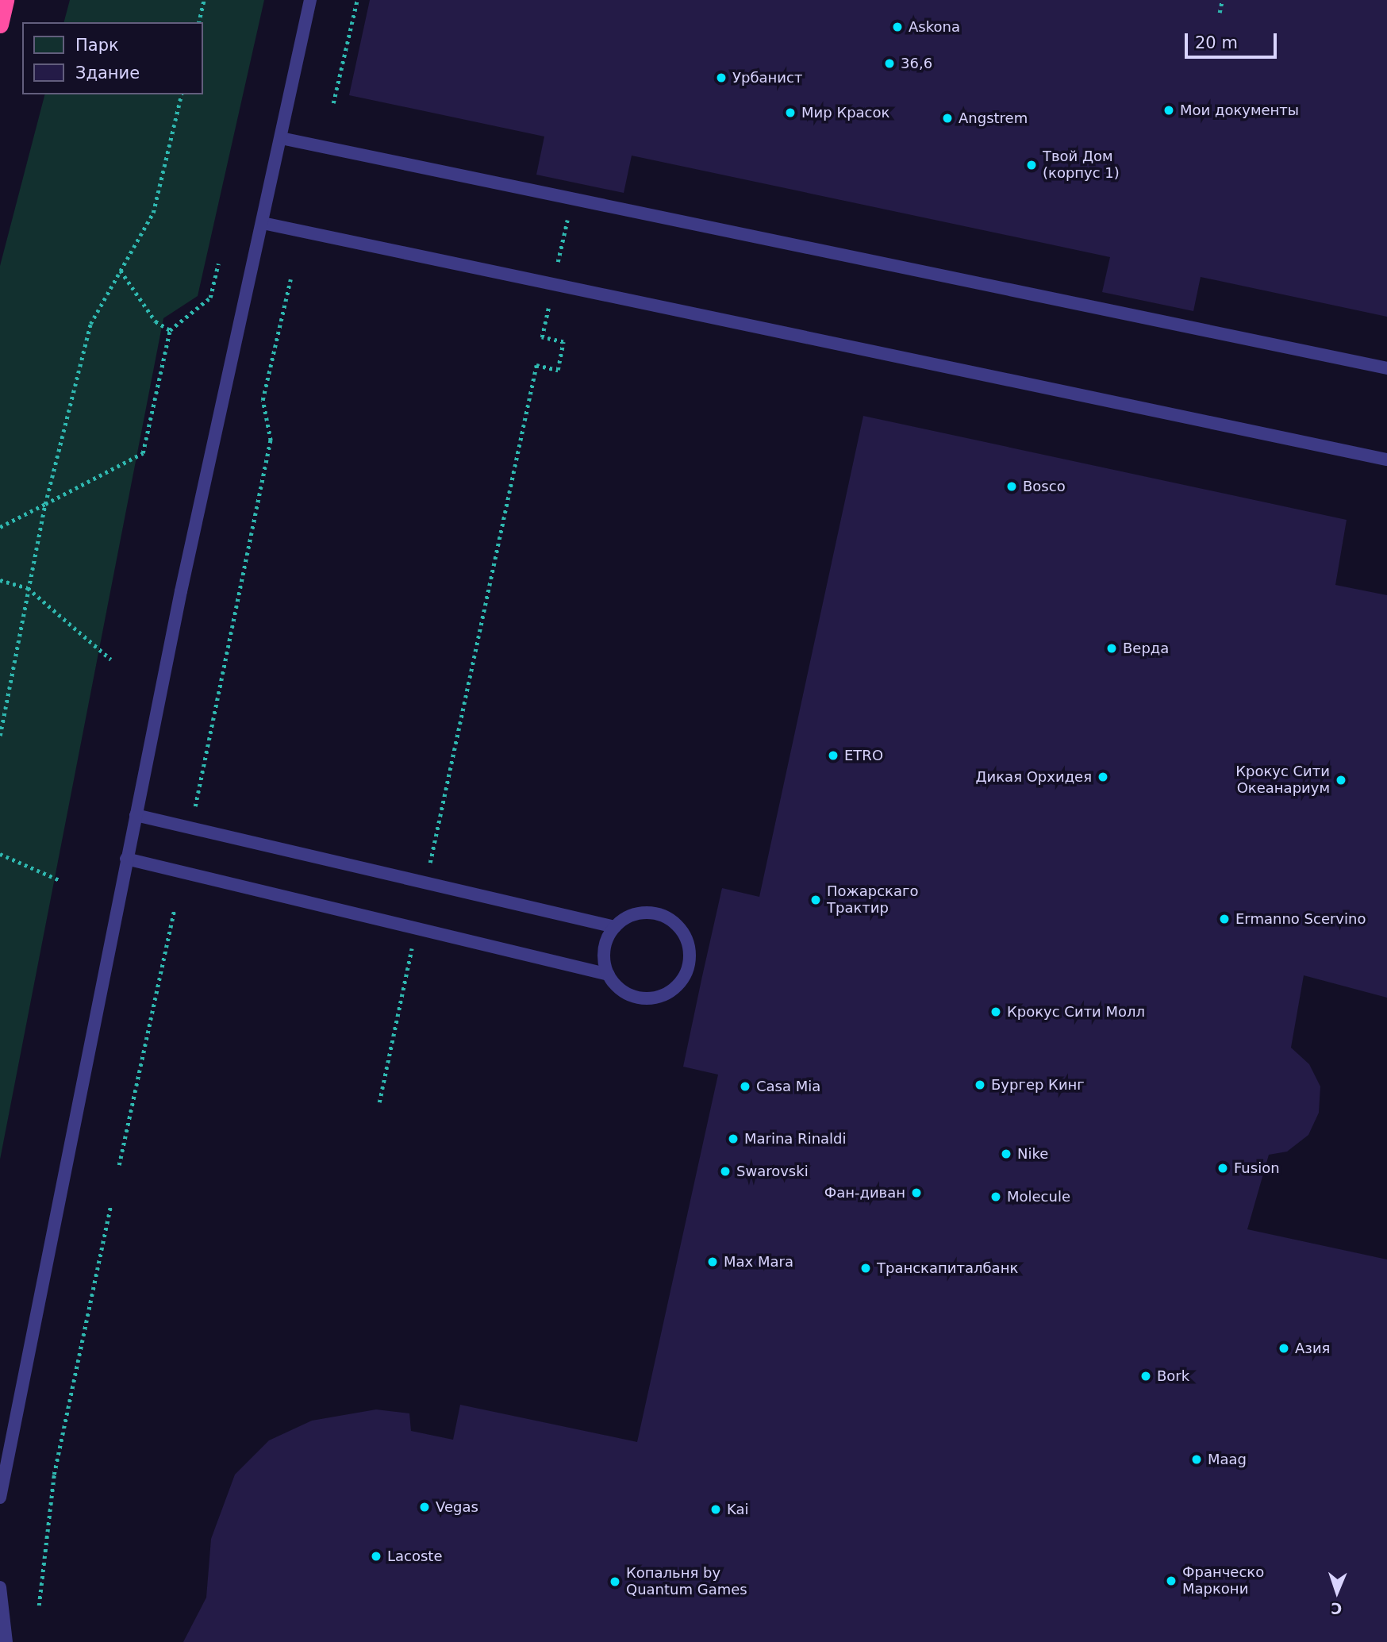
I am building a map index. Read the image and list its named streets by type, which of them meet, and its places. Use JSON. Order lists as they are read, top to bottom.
{
  "places": [
    "Askona",
    "36,6",
    "Урбанист",
    "Мои документы",
    "Мир Красок",
    "Angstrem",
    "Твой Дом (корпус 1)",
    "Bosco",
    "Верда",
    "ETRO",
    "Дикая Орхидея",
    "Крокус Сити Океанариум",
    "Пожарскаго Трактир",
    "Ermanno Scervino",
    "Крокус Сити Молл",
    "Бургер Кинг",
    "Casa Mia",
    "Marina Rinaldi",
    "Nike",
    "Fusion",
    "Swarovski",
    "Фан-диван",
    "Molecule",
    "Max Mara",
    "Транскапиталбанк",
    "Азия",
    "Bork",
    "Maag",
    "Vegas",
    "Kai",
    "Lacoste",
    "Франческо Маркони",
    "Копальня by Quantum Games"
  ],
  "legend": ["Парк", "Здание"],
  "scale_bar": "20 m",
  "north": "bottom"
}
